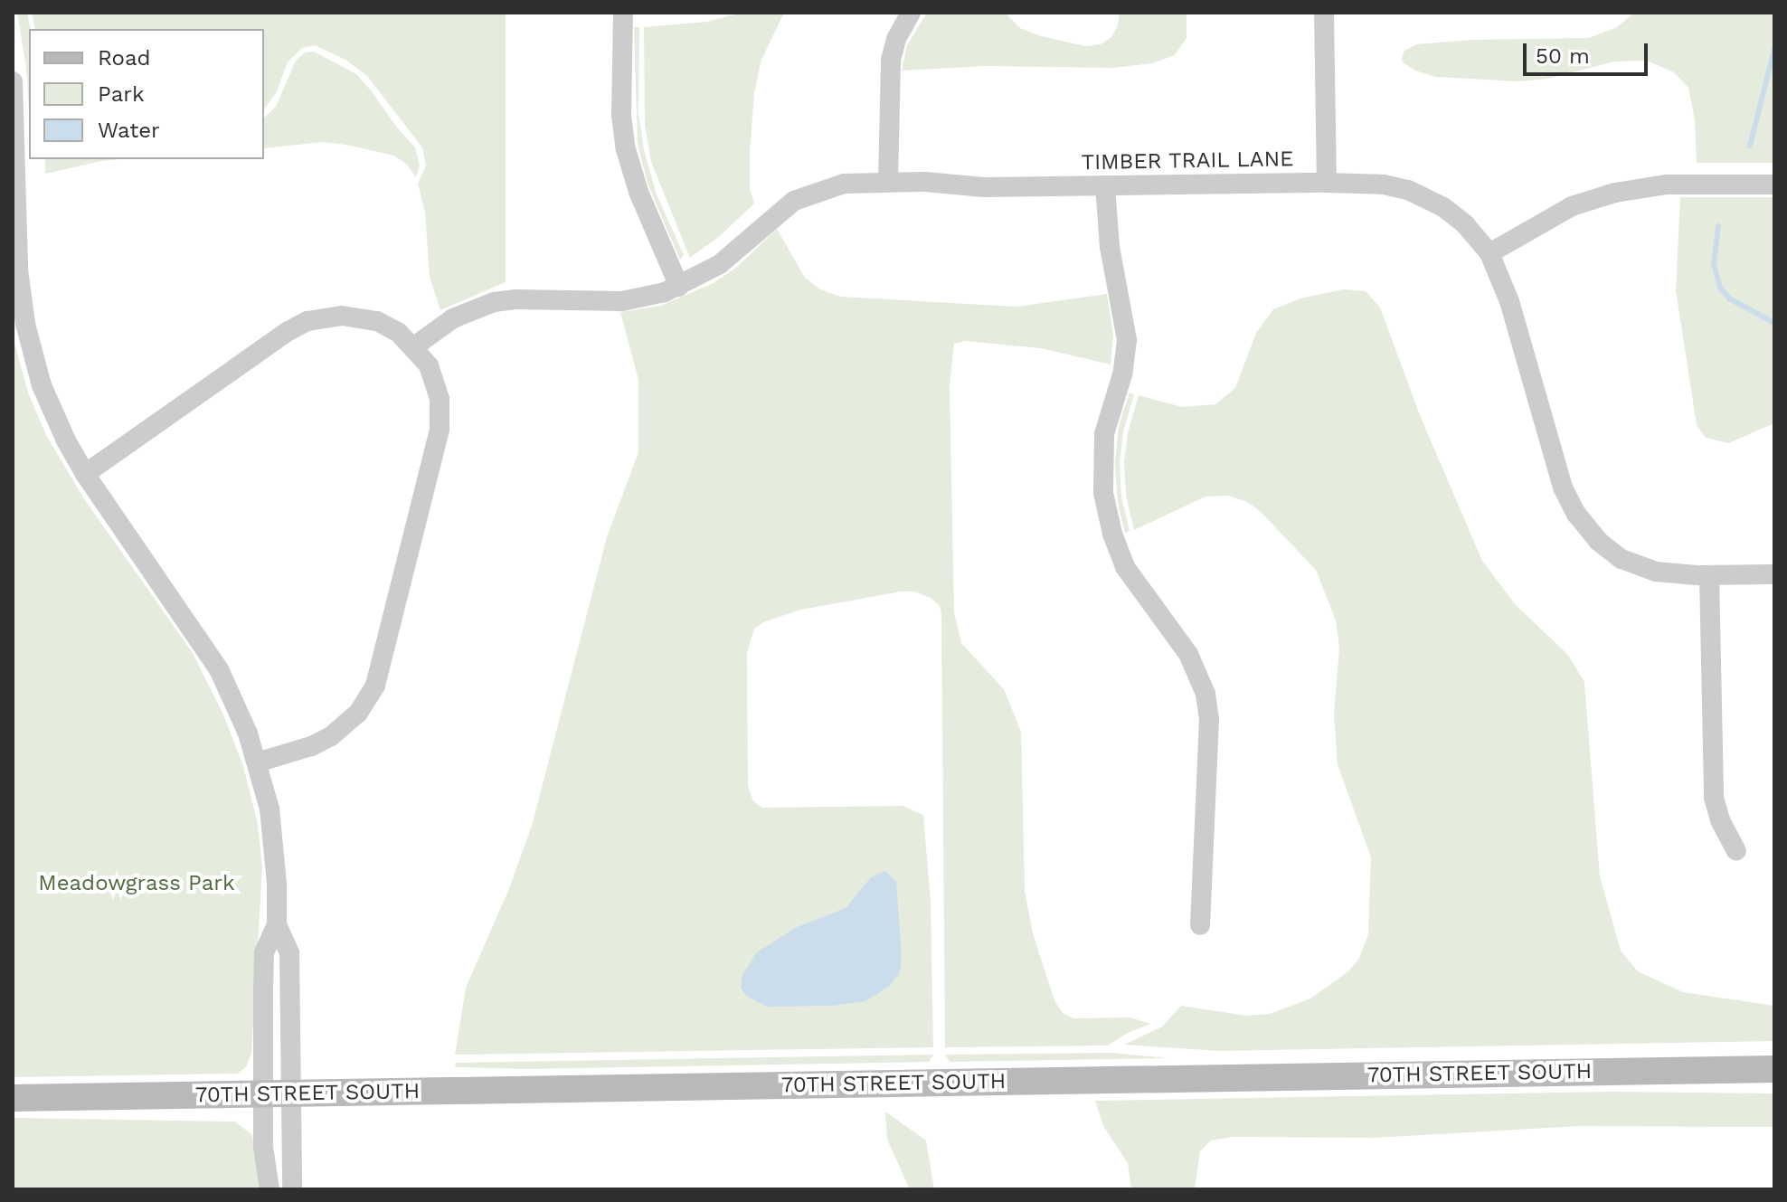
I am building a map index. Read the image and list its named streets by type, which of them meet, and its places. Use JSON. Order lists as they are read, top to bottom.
{
  "streets": {
    "main road": ["70TH STREET SOUTH"],
    "street": ["TIMBER TRAIL LANE"]
  },
  "parks": ["Meadowgrass Park"],
  "legend": ["Road", "Park", "Water"],
  "scale_bar": "50 m"
}
